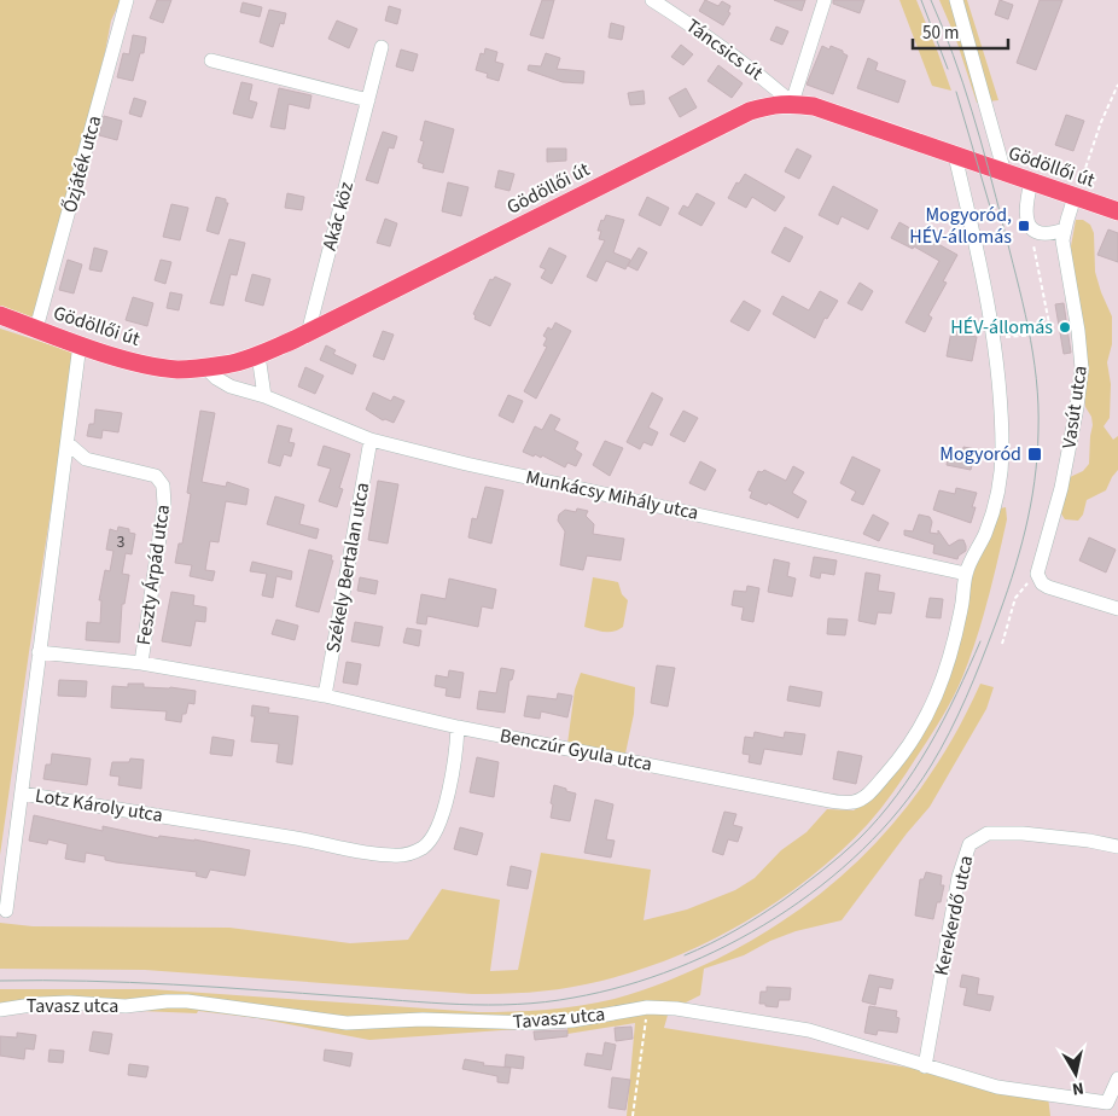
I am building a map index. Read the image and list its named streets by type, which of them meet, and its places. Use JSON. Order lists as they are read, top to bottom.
{
  "streets": {
    "main road": ["Gödöllői út"],
    "street": [
      "Táncsics út",
      "Őzjáték utca",
      "Akác köz",
      "Vasút utca",
      "Munkácsy Mihály utca",
      "Székely Bertalan utca",
      "Feszty Árpád utca",
      "Benczúr Gyula utca",
      "Lotz Károly utca",
      "Kerekerdő utca",
      "Tavasz utca"
    ]
  },
  "crossings": [
    ["Táncsics út", "Gödöllői út"],
    ["Őzjáték utca", "Gödöllői út"],
    ["Gödöllői út", "Akác köz"],
    ["Gödöllői út", "Vasút utca"],
    ["Gödöllői út", "Munkácsy Mihály utca"],
    ["Gödöllői út", "Lotz Károly utca"],
    ["Munkácsy Mihály utca", "Székely Bertalan utca"],
    ["Munkácsy Mihály utca", "Benczúr Gyula utca"],
    ["Székely Bertalan utca", "Benczúr Gyula utca"],
    ["Feszty Árpád utca", "Benczúr Gyula utca"],
    ["Feszty Árpád utca", "Lotz Károly utca"],
    ["Benczúr Gyula utca", "Lotz Károly utca"],
    ["Kerekerdő utca", "Tavasz utca"]
  ],
  "places": {
    "transit": ["Mogyoród, HÉV-állomás", "Mogyoród"],
    "other": ["HÉV-állomás"]
  },
  "house_numbers": ["3"],
  "scale_bar": "50 m",
  "north": "bottom"
}
